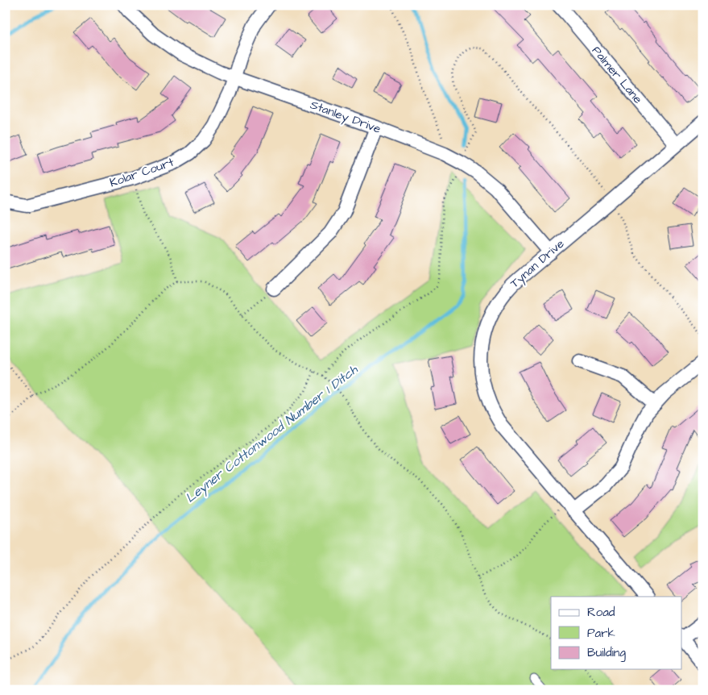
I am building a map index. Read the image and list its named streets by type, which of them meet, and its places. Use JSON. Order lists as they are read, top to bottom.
{
  "streets": {
    "street": [
      "Palmer Lane",
      "Stanley Drive",
      "Kolar Court",
      "Tynan Drive"
    ]
  },
  "crossings": [
    ["Palmer Lane", "Tynan Drive"],
    ["Stanley Drive", "Kolar Court"],
    ["Stanley Drive", "Tynan Drive"]
  ],
  "water": ["Leyner Cottonwood Number 1 Ditch"],
  "legend": ["Road", "Park", "Building"]
}
